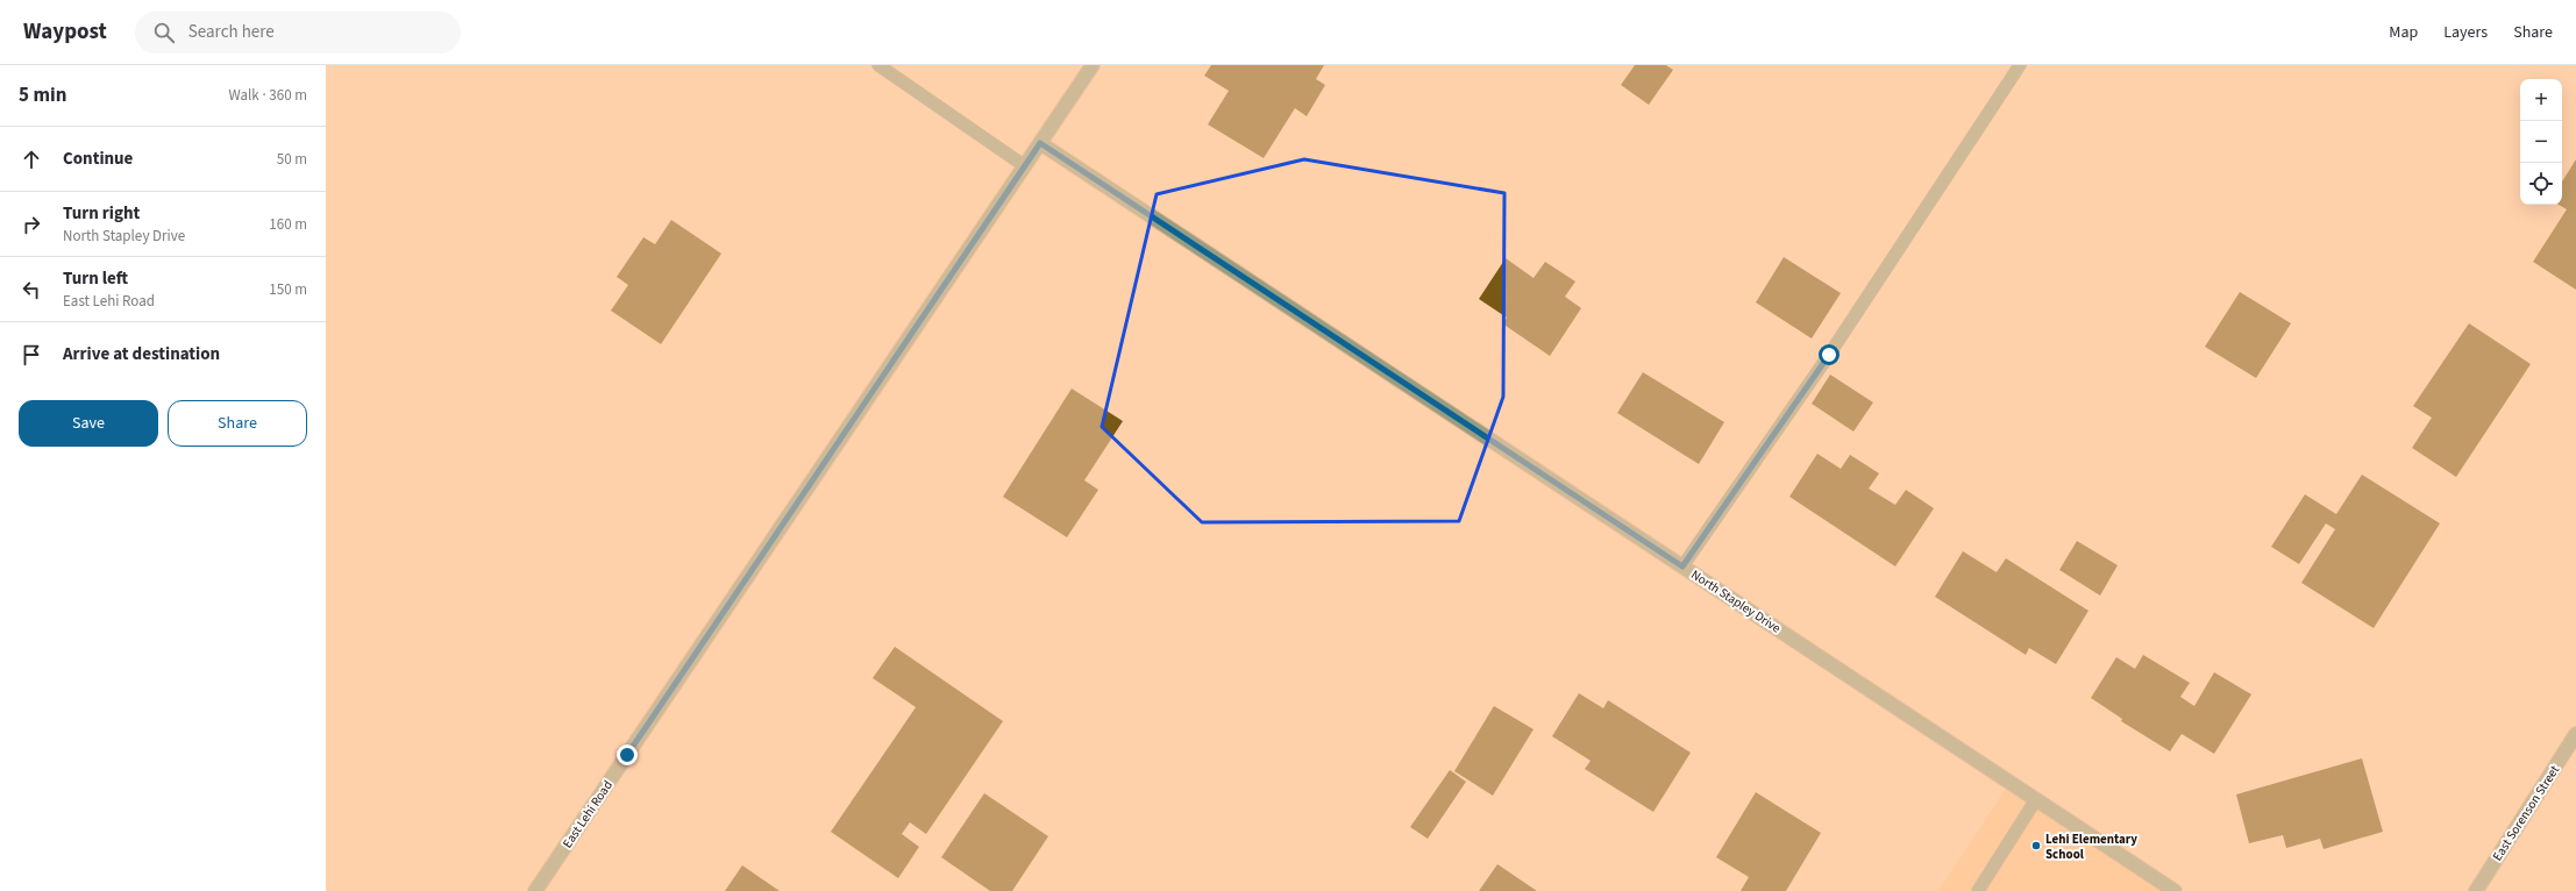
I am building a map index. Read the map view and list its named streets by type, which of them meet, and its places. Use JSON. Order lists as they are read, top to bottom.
{
  "streets": {
    "street": ["North Stapley Drive", "East Sorenson Street", "East Lehi Road"]
  },
  "crossings": [
    ["North Stapley Drive", "East Lehi Road"]
  ],
  "places": ["Lehi Elementary School"],
  "page": {
    "header": "Waypost",
    "search": "Search here",
    "nav": ["Map", "Layers", "Share"],
    "heading": ["5 min", "Walk · 360 m"],
    "map_buttons": ["+", "−"],
    "list": [
      ["Continue", "50 m"],
      ["Turn right", "North Stapley Drive", "160 m"],
      ["Turn left", "East Lehi Road", "150 m"],
      "Arrive at destination"
    ],
    "buttons": ["Save", "Share"]
  }
}
